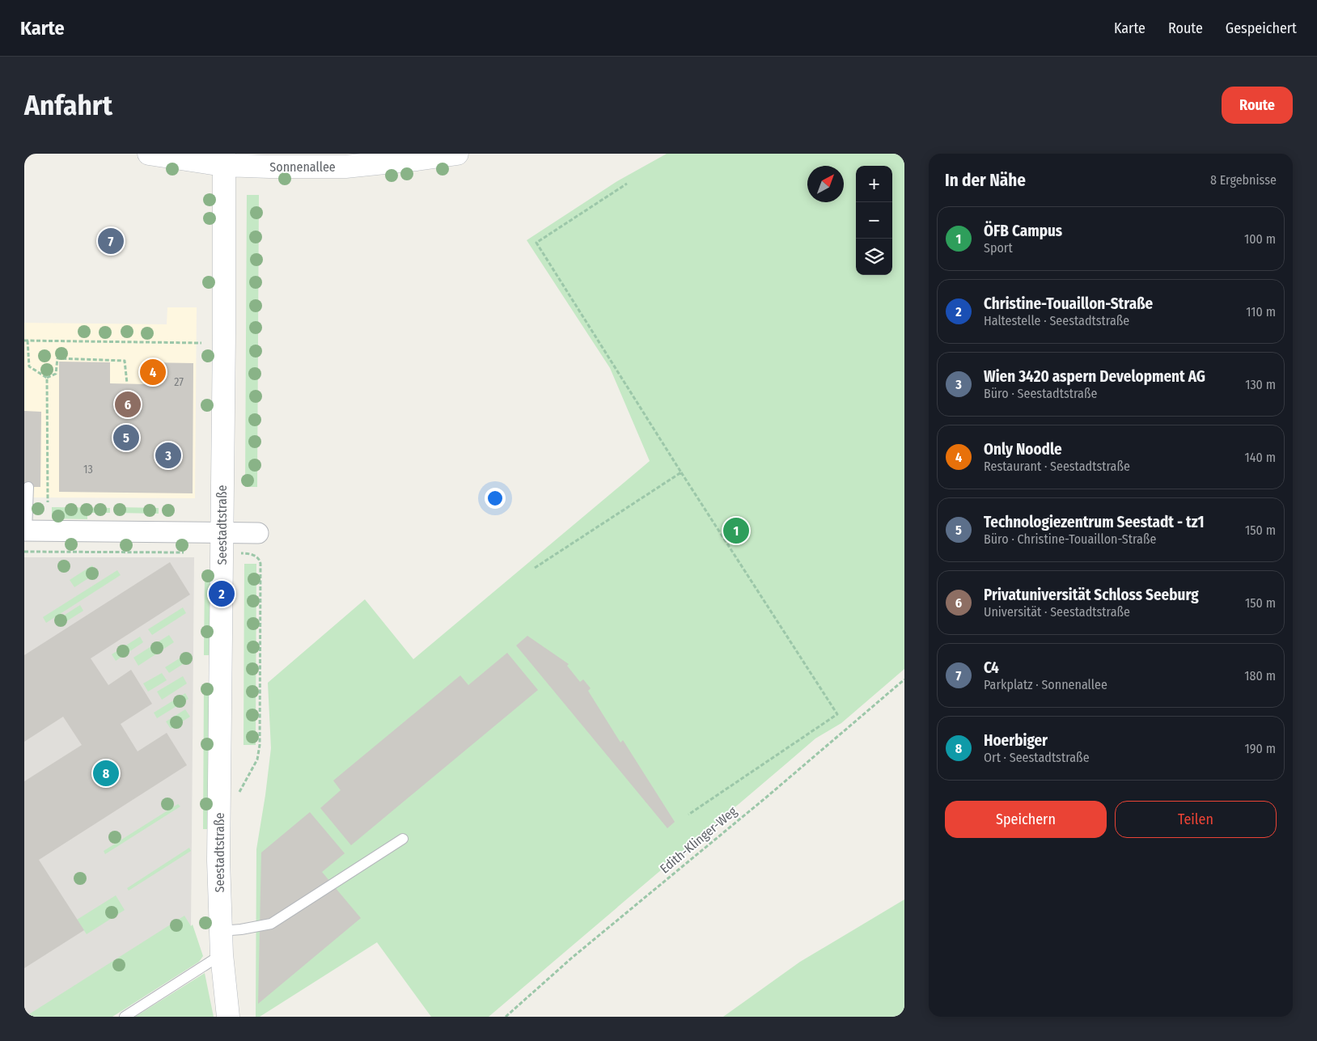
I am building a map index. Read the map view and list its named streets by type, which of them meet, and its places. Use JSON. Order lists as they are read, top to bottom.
{
  "streets": {
    "street": ["Sonnenallee", "Seestadtstraße"],
    "path": ["Edith-Klinger-Weg"]
  },
  "crossings": [
    ["Sonnenallee", "Seestadtstraße"]
  ],
  "house_numbers": ["27", "13"],
  "north": "top right",
  "page": {
    "header": "Karte",
    "nav": ["Karte", "Route", "Gespeichert"],
    "buttons": [
      "Route",
      ["Speichern", "Teilen"]
    ],
    "title": "Anfahrt",
    "heading": ["In der Nähe", "8 Ergebnisse"],
    "map_buttons": ["+", "−"],
    "list": [
      {
        "mark": "1",
        "name": "ÖFB Campus",
        "note": "Sport",
        "value": "100 m"
      },
      {
        "mark": "2",
        "name": "Christine-Touaillon-Straße",
        "note": "Haltestelle · Seestadtstraße",
        "value": "110 m"
      },
      {
        "mark": "3",
        "name": "Wien 3420 aspern Development AG",
        "note": "Büro · Seestadtstraße",
        "value": "130 m"
      },
      {
        "mark": "4",
        "name": "Only Noodle",
        "note": "Restaurant · Seestadtstraße",
        "value": "140 m"
      },
      {
        "mark": "5",
        "name": "Technologiezentrum Seestadt - tz1",
        "note": "Büro · Christine-Touaillon-Straße",
        "value": "150 m"
      },
      {
        "mark": "6",
        "name": "Privatuniversität Schloss Seeburg",
        "note": "Universität · Seestadtstraße",
        "value": "150 m"
      },
      {
        "mark": "7",
        "name": "C4",
        "note": "Parkplatz · Sonnenallee",
        "value": "180 m"
      },
      {
        "mark": "8",
        "name": "Hoerbiger",
        "note": "Ort · Seestadtstraße",
        "value": "190 m"
      }
    ],
    "pins": [
      "7",
      "4",
      "6",
      "5",
      "3",
      "1",
      "2",
      "8"
    ]
  }
}
